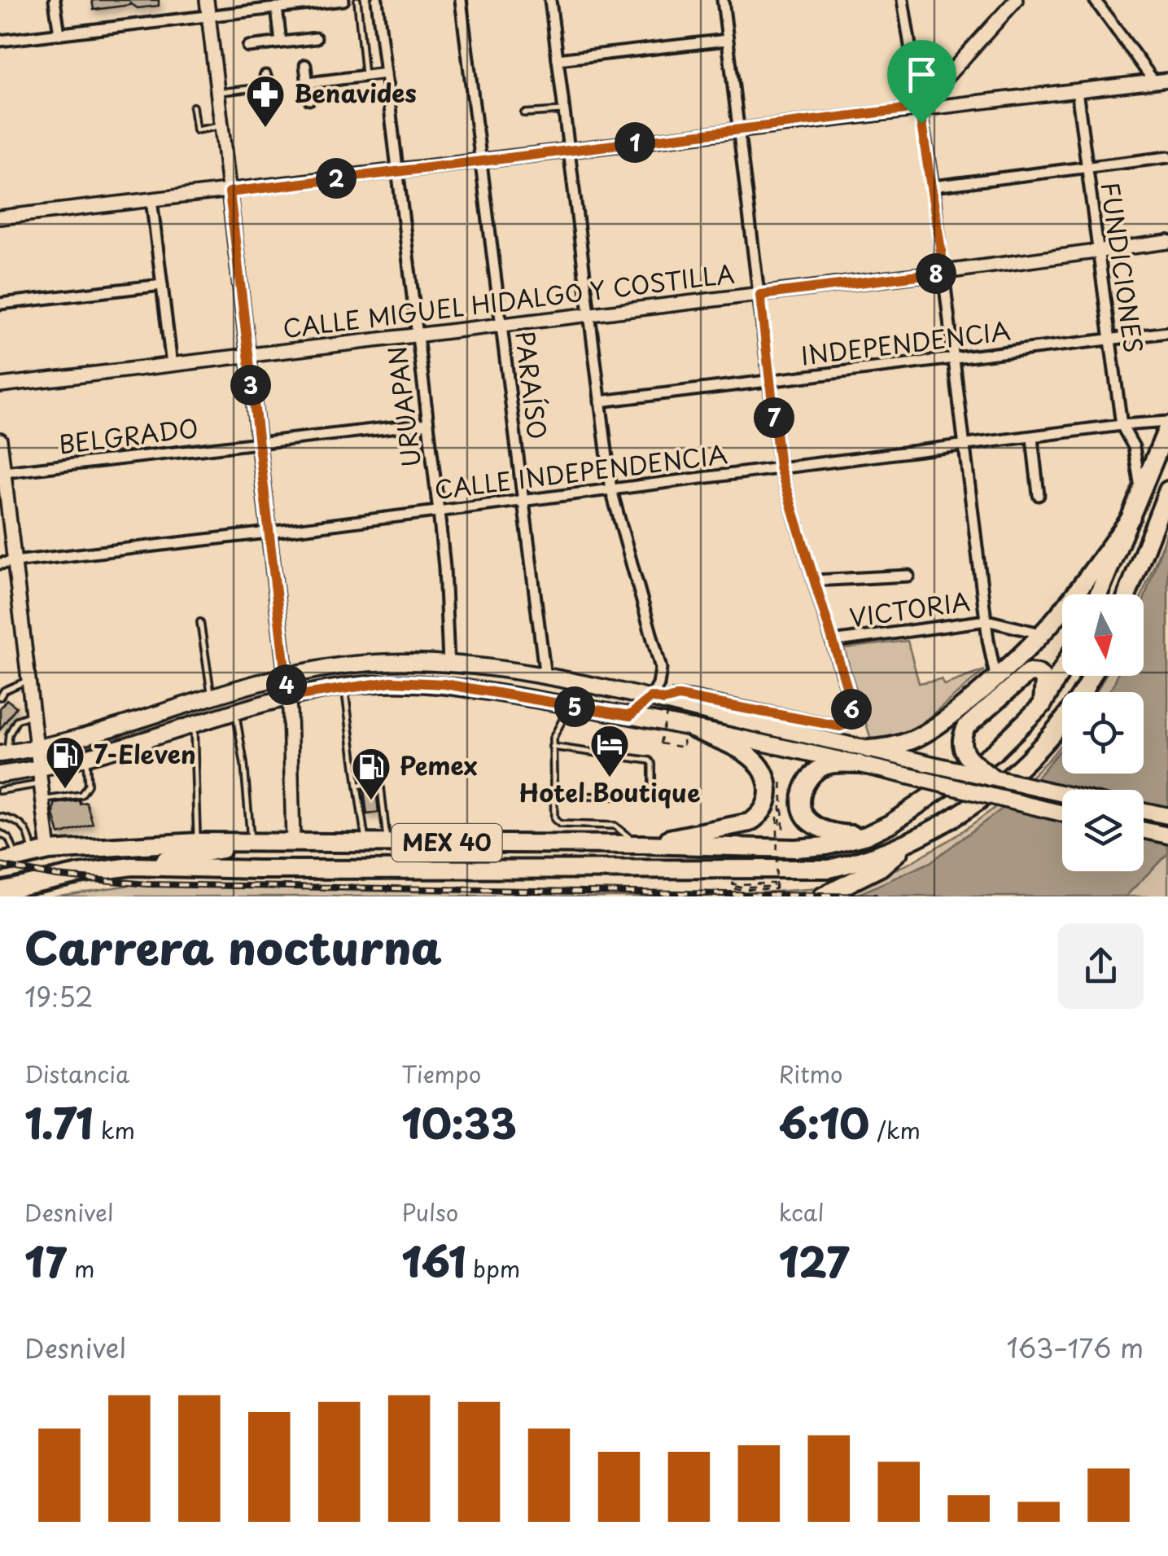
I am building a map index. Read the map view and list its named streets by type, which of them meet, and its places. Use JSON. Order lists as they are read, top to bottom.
{
  "streets": {
    "highway": ["MEX 40"],
    "street": [
      "FUNDICIONES",
      "CALLE MIGUEL HIDALGO Y COSTILLA",
      "INDEPENDENCIA",
      "PARAÍSO",
      "URUAPAN",
      "BELGRADO",
      "CALLE INDEPENDENCIA",
      "VICTORIA"
    ]
  },
  "crossings": [
    ["FUNDICIONES", "CALLE MIGUEL HIDALGO Y COSTILLA"],
    ["FUNDICIONES", "INDEPENDENCIA"],
    ["FUNDICIONES", "CALLE INDEPENDENCIA"],
    ["CALLE MIGUEL HIDALGO Y COSTILLA", "PARAÍSO"],
    ["CALLE MIGUEL HIDALGO Y COSTILLA", "URUAPAN"],
    ["PARAÍSO", "CALLE INDEPENDENCIA"],
    ["URUAPAN", "BELGRADO"],
    ["URUAPAN", "CALLE INDEPENDENCIA"]
  ],
  "places": {
    "pharmacy": ["Benavides"],
    "hotel": ["Hotel Boutique"],
    "fuel station": ["7-Eleven", "Pemex"]
  },
  "north": "bottom",
  "page": {
    "pins": [
      "1",
      "2",
      "8",
      "3",
      "7",
      "4",
      "5",
      "6"
    ],
    "heading": ["Carrera nocturna", "19:52"],
    "stats": [
      ["Distancia", "1.71 km"],
      ["Tiempo", "10:33"],
      ["Ritmo", "6:10 /km"],
      ["Desnivel", "17 m"],
      ["Pulso", "161 bpm"],
      ["kcal", "127"]
    ],
    "chart": ["Desnivel", "163–176 m"]
  }
}
